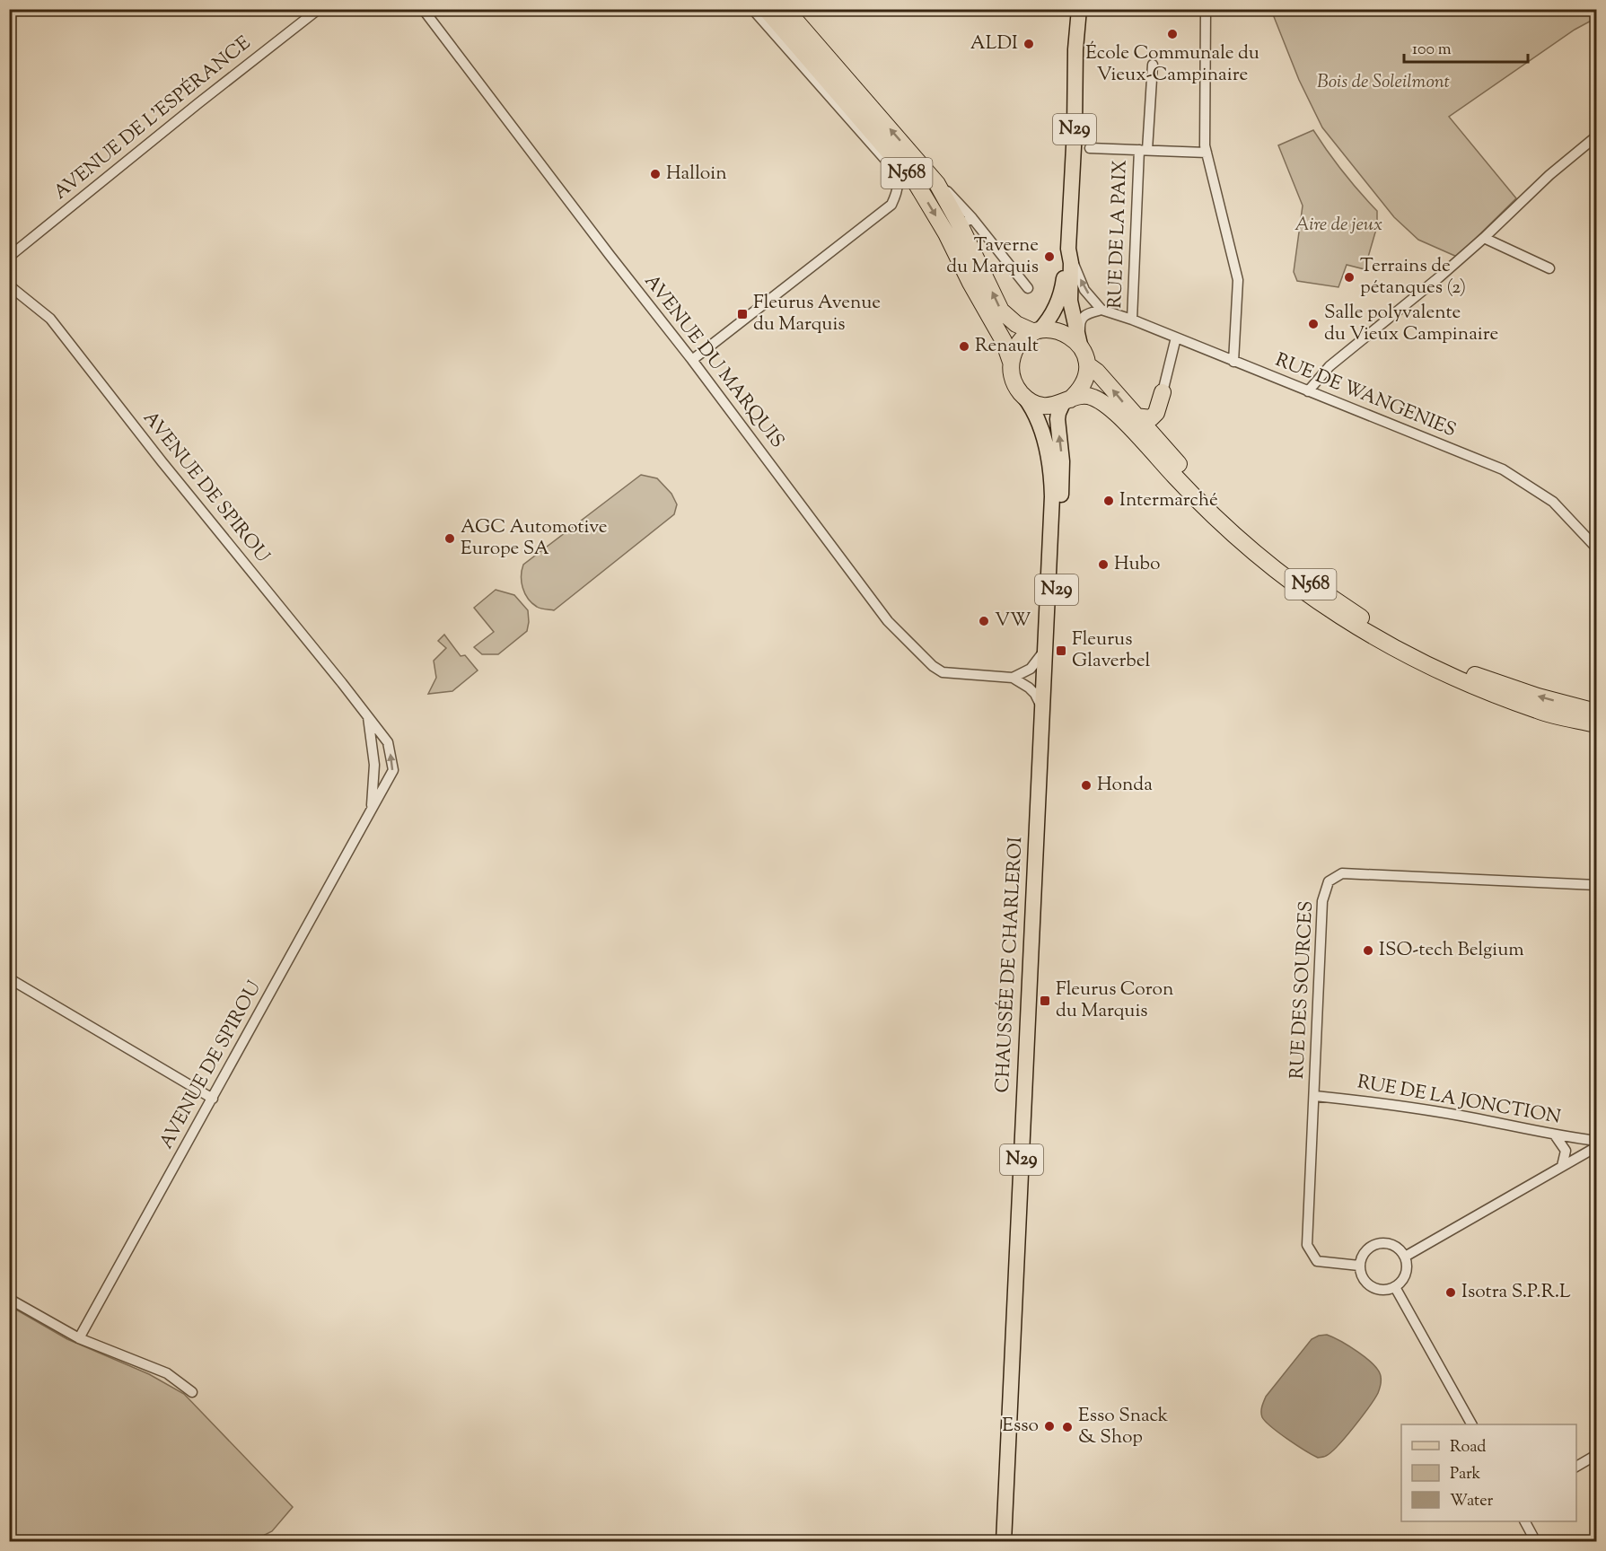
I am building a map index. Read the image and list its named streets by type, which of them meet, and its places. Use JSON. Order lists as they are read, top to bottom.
{
  "streets": {
    "highway": ["N568"],
    "main road": ["N29", "CHAUSSÉE DE CHARLEROI"],
    "street": [
      "AVENUE DE L'ESPÉRANCE",
      "RUE DE LA PAIX",
      "AVENUE DU MARQUIS",
      "RUE DE WANGENIES",
      "AVENUE DE SPIROU",
      "RUE DES SOURCES",
      "RUE DE LA JONCTION"
    ]
  },
  "crossings": [
    ["N29", "N568"],
    ["N29", "CHAUSSÉE DE CHARLEROI"],
    ["N568", "CHAUSSÉE DE CHARLEROI"],
    ["RUE DE LA PAIX", "RUE DE WANGENIES"],
    ["RUE DES SOURCES", "RUE DE LA JONCTION"]
  ],
  "parks": ["Bois de Soleilmont", "Aire de jeux"],
  "places": {
    "other": [
      "École Communale du Vieux-Campinaire",
      "ALDI",
      "Halloin",
      "Taverne du Marquis",
      "Terrains de pétanques (2)",
      "Salle polyvalente du Vieux Campinaire",
      "Renault",
      "Intermarché",
      "AGC Automotive Europe SA",
      "Hubo",
      "VW",
      "Honda",
      "ISO-tech Belgium",
      "Isotra S.P.R.L",
      "Esso",
      "Esso Snack & Shop"
    ],
    "transit": ["Fleurus Avenue du Marquis", "Fleurus Glaverbel", "Fleurus Coron du Marquis"]
  },
  "legend": ["Road", "Park", "Water"],
  "scale_bar": "100 m"
}
